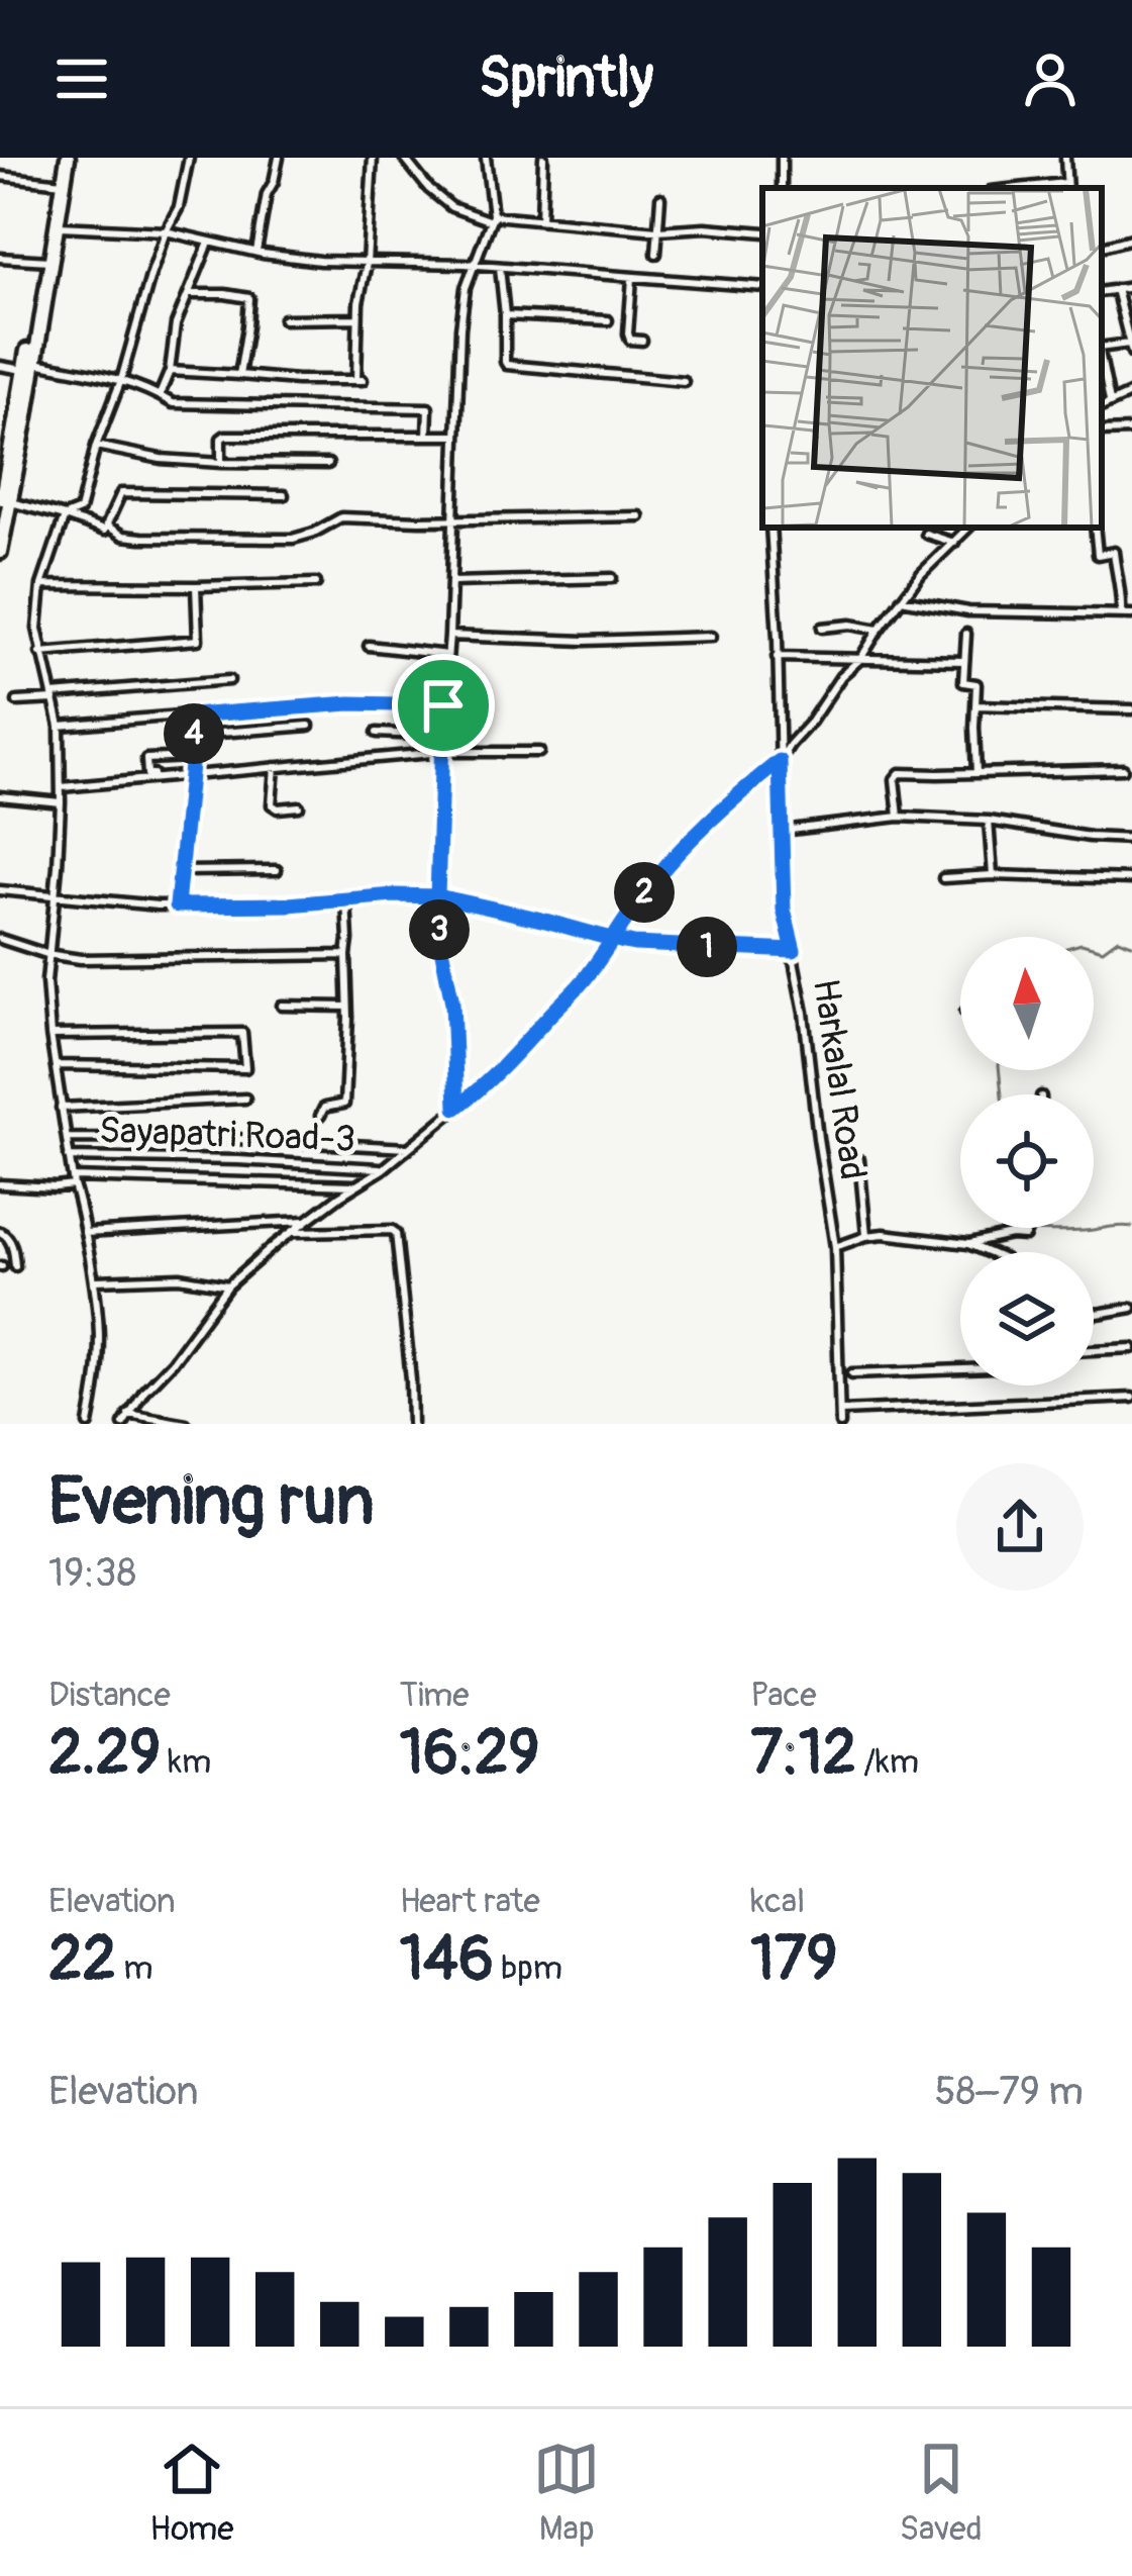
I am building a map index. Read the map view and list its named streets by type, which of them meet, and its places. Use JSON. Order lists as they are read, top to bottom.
{
  "streets": {
    "street": ["Harkalal Road", "Sayapatri Road-3"]
  },
  "north": "top",
  "page": {
    "header": "Sprintly",
    "pins": [
      "4",
      "2",
      "3",
      "1"
    ],
    "heading": ["Evening run", "19:38"],
    "stats": [
      ["Distance", "2.29 km"],
      ["Time", "16:29"],
      ["Pace", "7:12 /km"],
      ["Elevation", "22 m"],
      ["Heart rate", "146 bpm"],
      ["kcal", "179"]
    ],
    "chart": ["Elevation", "58–79 m"],
    "tabs": ["Home", "Map", "Saved"]
  }
}
